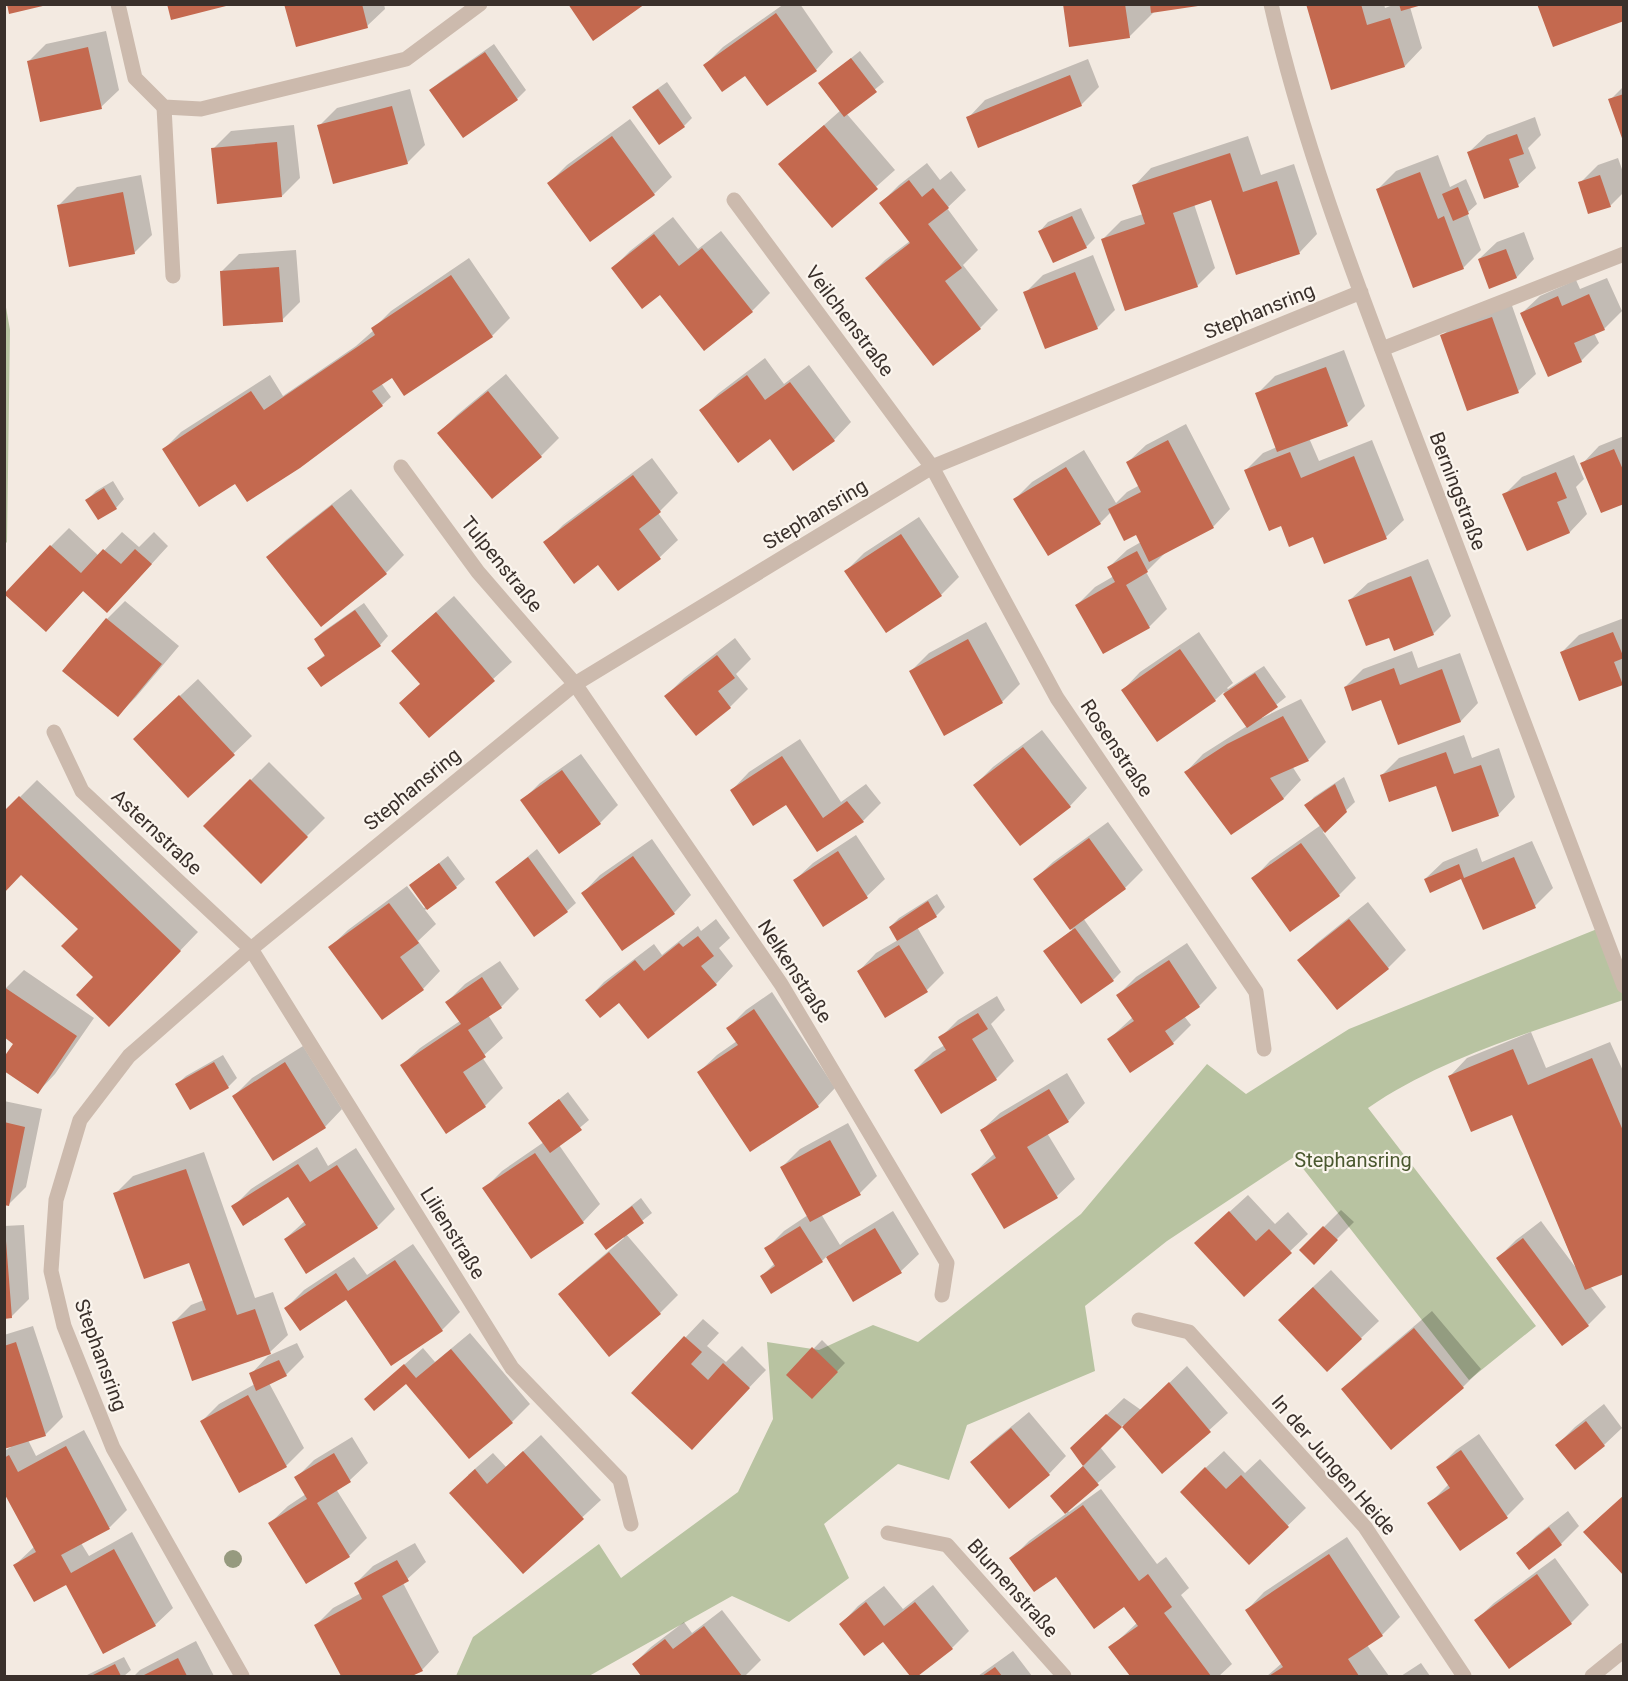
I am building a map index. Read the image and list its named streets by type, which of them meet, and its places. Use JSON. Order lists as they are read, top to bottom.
{
  "streets": {
    "street": [
      "Stephansring",
      "Veilchenstraße",
      "Berningstraße",
      "Tulpenstraße",
      "Rosenstraße",
      "Asternstraße",
      "Nelkenstraße",
      "Lilienstraße",
      "In der Jungen Heide",
      "Blumenstraße"
    ]
  },
  "crossings": [
    ["Stephansring", "Veilchenstraße"],
    ["Stephansring", "Berningstraße"],
    ["Stephansring", "Tulpenstraße"],
    ["Stephansring", "Rosenstraße"],
    ["Stephansring", "Asternstraße"],
    ["Stephansring", "Nelkenstraße"],
    ["Stephansring", "Lilienstraße"],
    ["Veilchenstraße", "Rosenstraße"],
    ["Tulpenstraße", "Nelkenstraße"],
    ["Asternstraße", "Lilienstraße"]
  ],
  "parks": ["Stephansring"]
}
